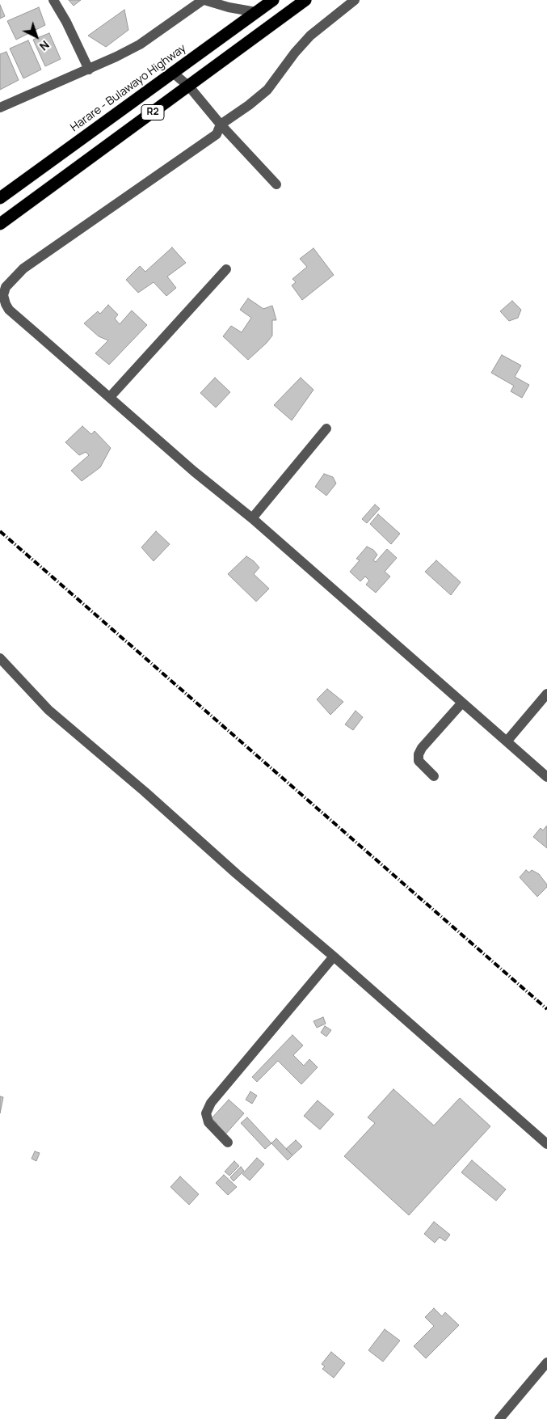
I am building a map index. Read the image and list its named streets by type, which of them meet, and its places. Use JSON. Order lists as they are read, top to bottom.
{
  "streets": {
    "highway": ["Harare - Bulawayo Highway", "R2"]
  },
  "north": "bottom right"
}
